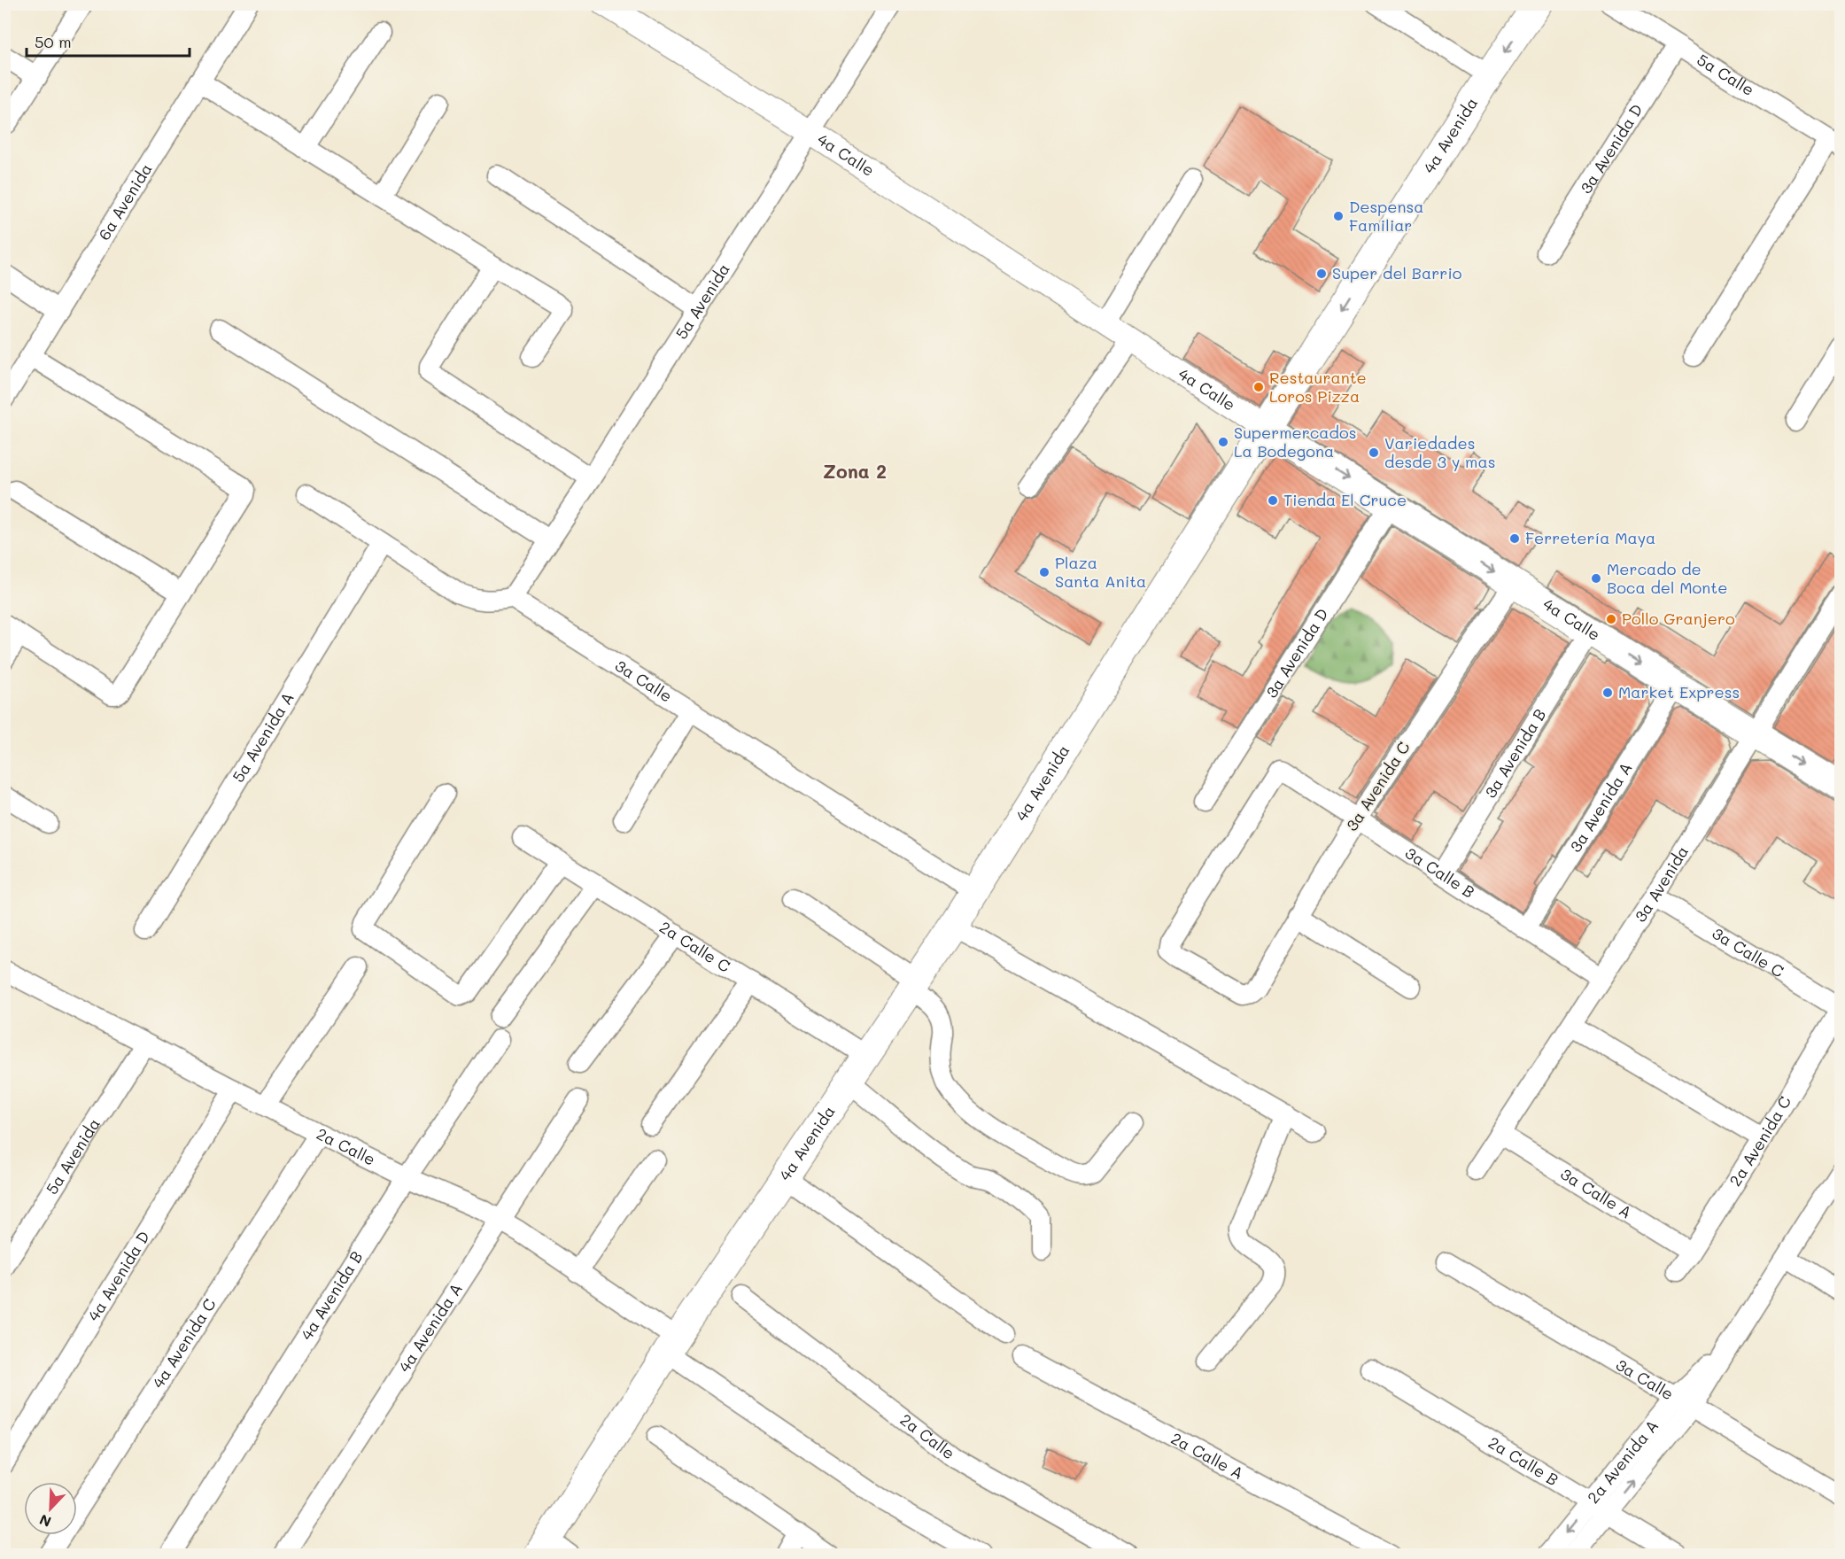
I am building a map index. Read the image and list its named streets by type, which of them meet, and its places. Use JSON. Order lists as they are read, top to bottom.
{
  "streets": {
    "main road": ["4a Avenida", "4a Calle"],
    "street": [
      "5a Calle",
      "3a Avenida D",
      "6a Avenida",
      "5a Avenida",
      "3a Calle",
      "5a Avenida A",
      "3a Avenida B",
      "3a Avenida C",
      "3a Avenida A",
      "3a Calle B",
      "3a Avenida",
      "2a Calle C",
      "3a Calle C",
      "2a Avenida C",
      "2a Calle",
      "3a Calle A",
      "4a Avenida D",
      "4a Avenida B",
      "4a Avenida A",
      "4a Avenida C",
      "2a Calle A",
      "2a Avenida A",
      "2a Calle B"
    ]
  },
  "crossings": [
    ["5a Calle", "3a Avenida D"],
    ["4a Avenida", "4a Calle"],
    ["4a Avenida", "3a Calle"],
    ["4a Avenida", "2a Calle C"],
    ["4a Avenida", "2a Calle"],
    ["3a Avenida D", "4a Calle"],
    ["4a Calle", "5a Avenida"],
    ["4a Calle", "3a Avenida B"],
    ["4a Calle", "3a Avenida C"],
    ["4a Calle", "3a Avenida A"],
    ["4a Calle", "3a Avenida"],
    ["5a Avenida", "3a Calle"],
    ["5a Avenida", "2a Calle"],
    ["3a Calle", "2a Avenida A"],
    ["3a Avenida B", "3a Calle B"],
    ["3a Avenida C", "3a Calle B"],
    ["3a Avenida A", "3a Calle B"],
    ["3a Calle B", "3a Avenida"],
    ["3a Avenida", "3a Calle C"],
    ["3a Avenida", "3a Calle A"],
    ["3a Calle C", "2a Avenida C"],
    ["2a Avenida C", "3a Calle A"],
    ["2a Calle", "4a Avenida D"],
    ["2a Calle", "4a Avenida B"],
    ["2a Calle", "4a Avenida A"],
    ["2a Calle", "4a Avenida C"],
    ["2a Avenida A", "2a Calle B"]
  ],
  "districts": ["Zona 2"],
  "places": [
    "Despensa Familiar",
    "Super del Barrio",
    "Restaurante Loros Pizza",
    "Supermercados La Bodegona",
    "Variedades desde 3 y mas",
    "Tienda El Cruce",
    "Ferretería Maya",
    "Plaza Santa Anita",
    "Mercado de Boca del Monte",
    "Pollo Granjero",
    "Market Express"
  ],
  "scale_bar": "50 m",
  "north": "bottom left"
}
